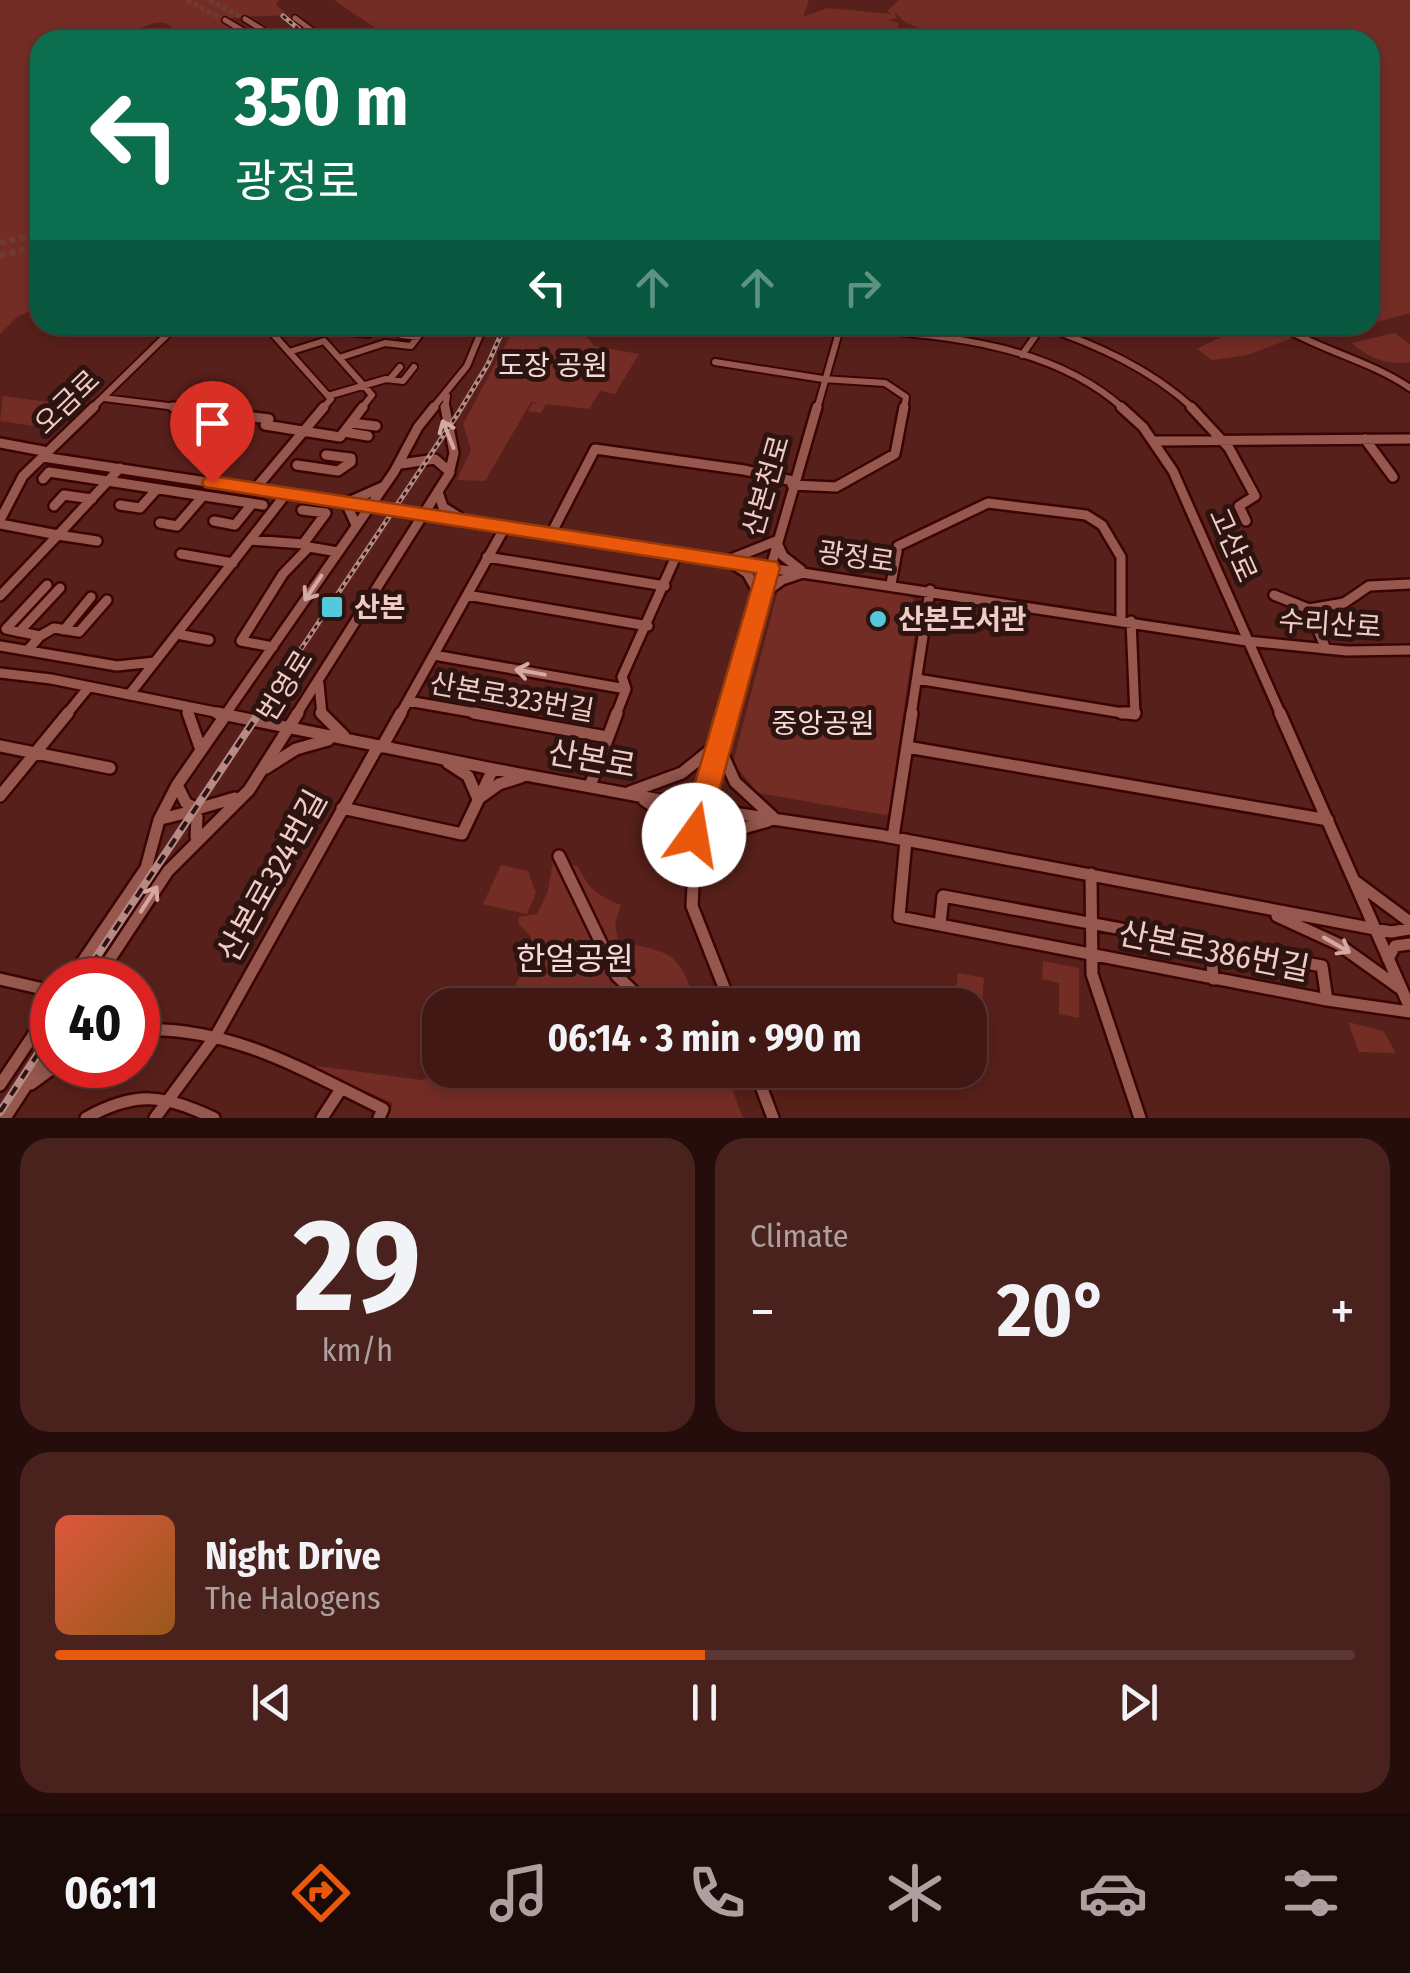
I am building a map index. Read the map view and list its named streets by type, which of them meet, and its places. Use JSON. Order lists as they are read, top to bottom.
{
  "streets": {
    "street": [
      "오금로",
      "산본천로",
      "고산로",
      "광정로",
      "수리산로",
      "번영로",
      "산본로323번길",
      "산본로",
      "산본로324번길",
      "산본로386번길"
    ]
  },
  "crossings": [
    ["오금로", "광정로"],
    ["산본천로", "광정로"],
    ["산본천로", "산본로"],
    ["고산로", "광정로"],
    ["고산로", "수리산로"],
    ["고산로", "산본로"],
    ["광정로", "수리산로"],
    ["광정로", "번영로"],
    ["광정로", "산본로323번길"],
    ["번영로", "산본로"],
    ["산본로323번길", "산본로"],
    ["산본로323번길", "산본로324번길"],
    ["산본로", "산본로324번길"],
    ["산본로", "산본로386번길"]
  ],
  "parks": ["도장 공원", "중앙공원", "한얼공원"],
  "places": {
    "transit": ["산본"],
    "other": ["산본도서관"]
  },
  "page": {
    "turn": ["350 m", "광정로"],
    "limit": "40",
    "trip": "06:14 · 3 min · 990 m",
    "tile": [
      ["29", "km/h"],
      "Climate"
    ],
    "heat": ["−", "20°", "+"],
    "song": ["Night Drive", "The Halogens"],
    "tabs": "06:11"
  }
}
